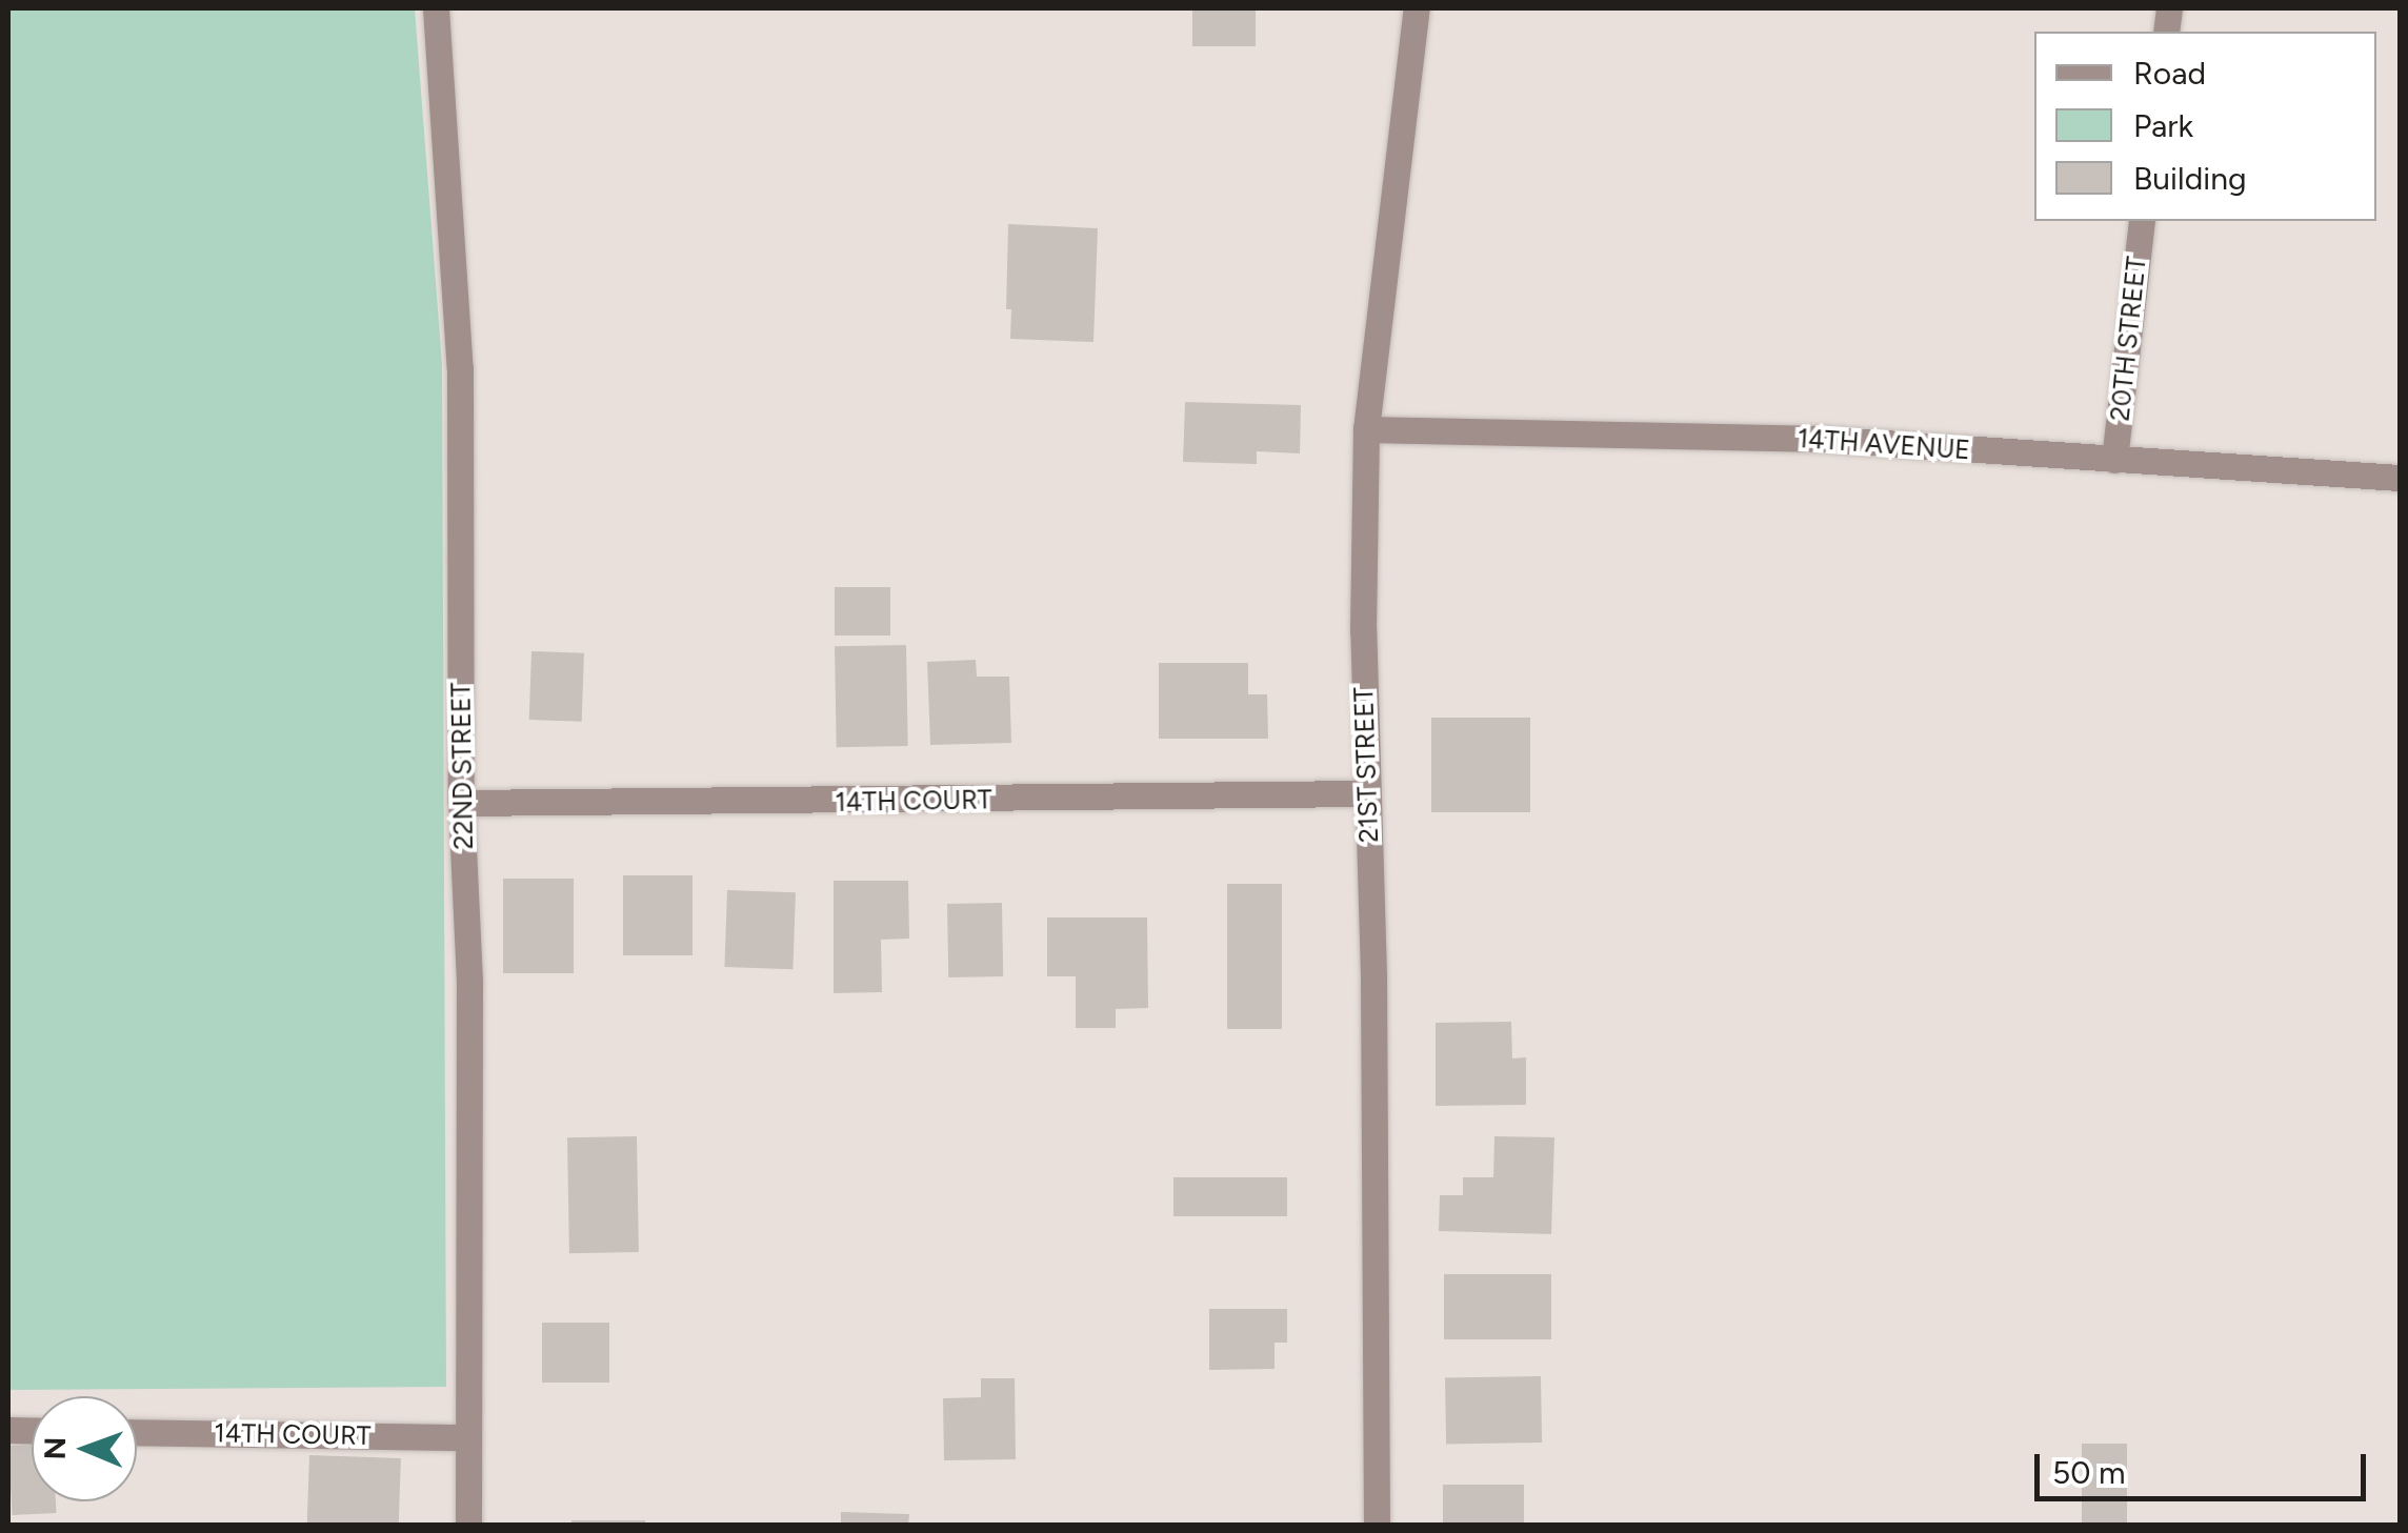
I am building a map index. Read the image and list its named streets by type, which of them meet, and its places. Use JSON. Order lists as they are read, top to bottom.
{
  "streets": {
    "street": [
      "20TH STREET",
      "14TH AVENUE",
      "21ST STREET",
      "22ND STREET",
      "14TH COURT"
    ]
  },
  "crossings": [
    ["20TH STREET", "14TH AVENUE"],
    ["14TH AVENUE", "21ST STREET"],
    ["21ST STREET", "14TH COURT"],
    ["22ND STREET", "14TH COURT"]
  ],
  "legend": ["Road", "Park", "Building"],
  "scale_bar": "50 m",
  "north": "left"
}
